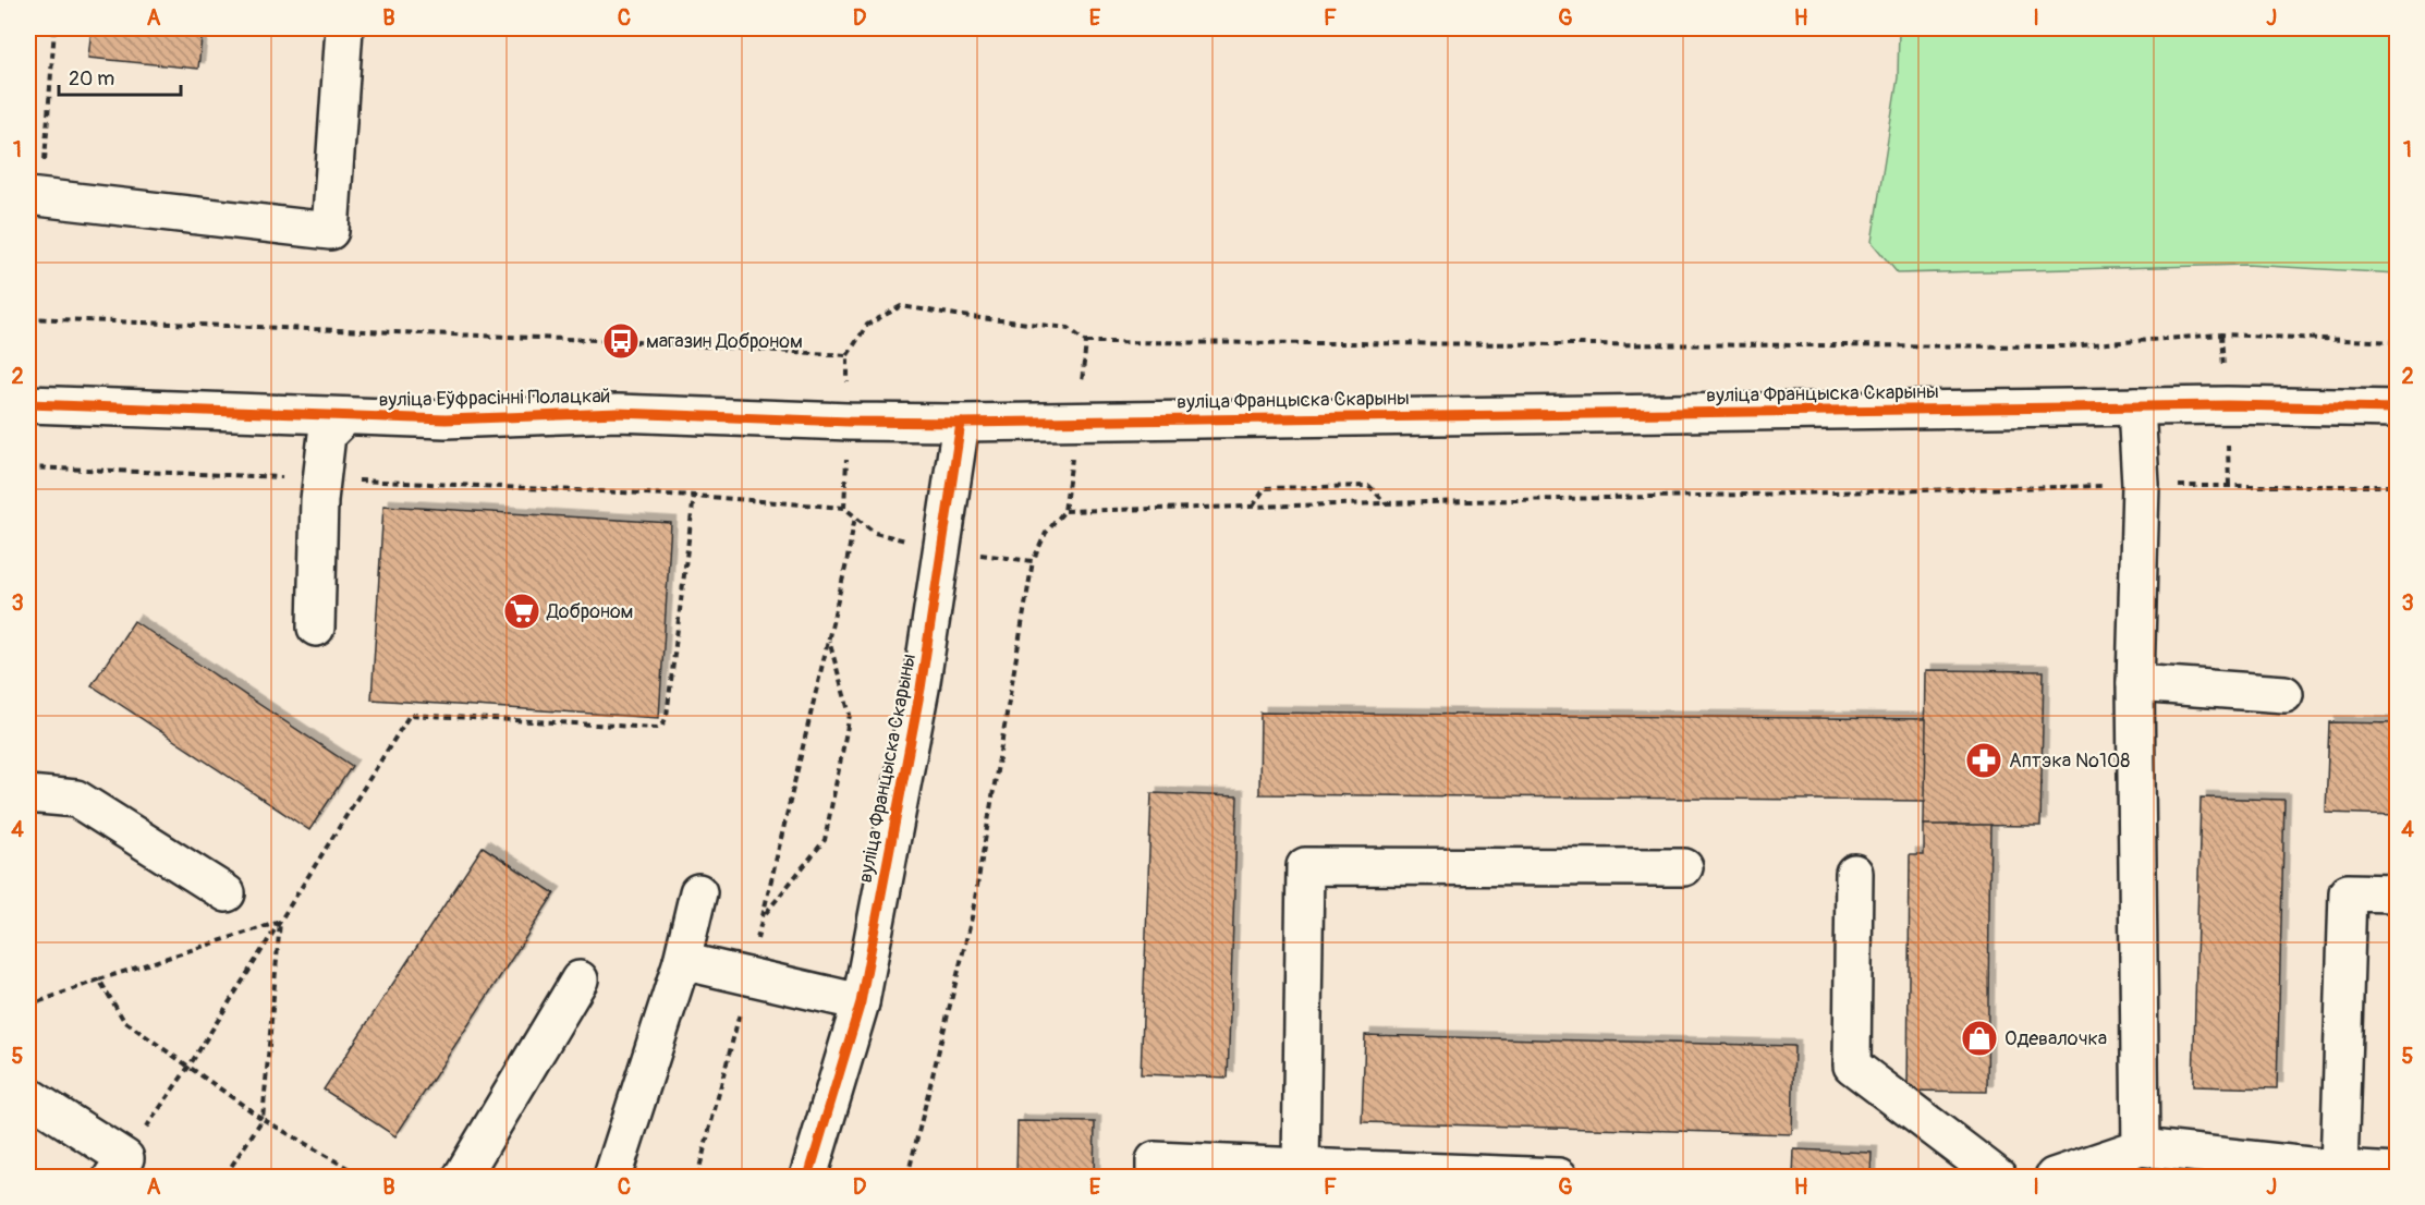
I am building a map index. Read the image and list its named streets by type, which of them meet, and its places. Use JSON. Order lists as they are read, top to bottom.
{
  "streets": {
    "street": ["вуліца Францыска Скарыны", "вуліца Еўфрасінні Полацкай"]
  },
  "crossings": [
    ["вуліца Францыска Скарыны", "вуліца Еўфрасінні Полацкай"]
  ],
  "places": {
    "bus stop": ["магазин Доброном"],
    "supermarket": ["Доброном"],
    "pharmacy": ["Аптэка №108"],
    "shop": ["Одевалочка"]
  },
  "scale_bar": "20 m",
  "grid": {
    "columns": [
      "A",
      "B",
      "C",
      "D",
      "E",
      "F",
      "G",
      "H",
      "I",
      "J"
    ],
    "rows": [
      "1",
      "2",
      "3",
      "4",
      "5"
    ]
  }
}
